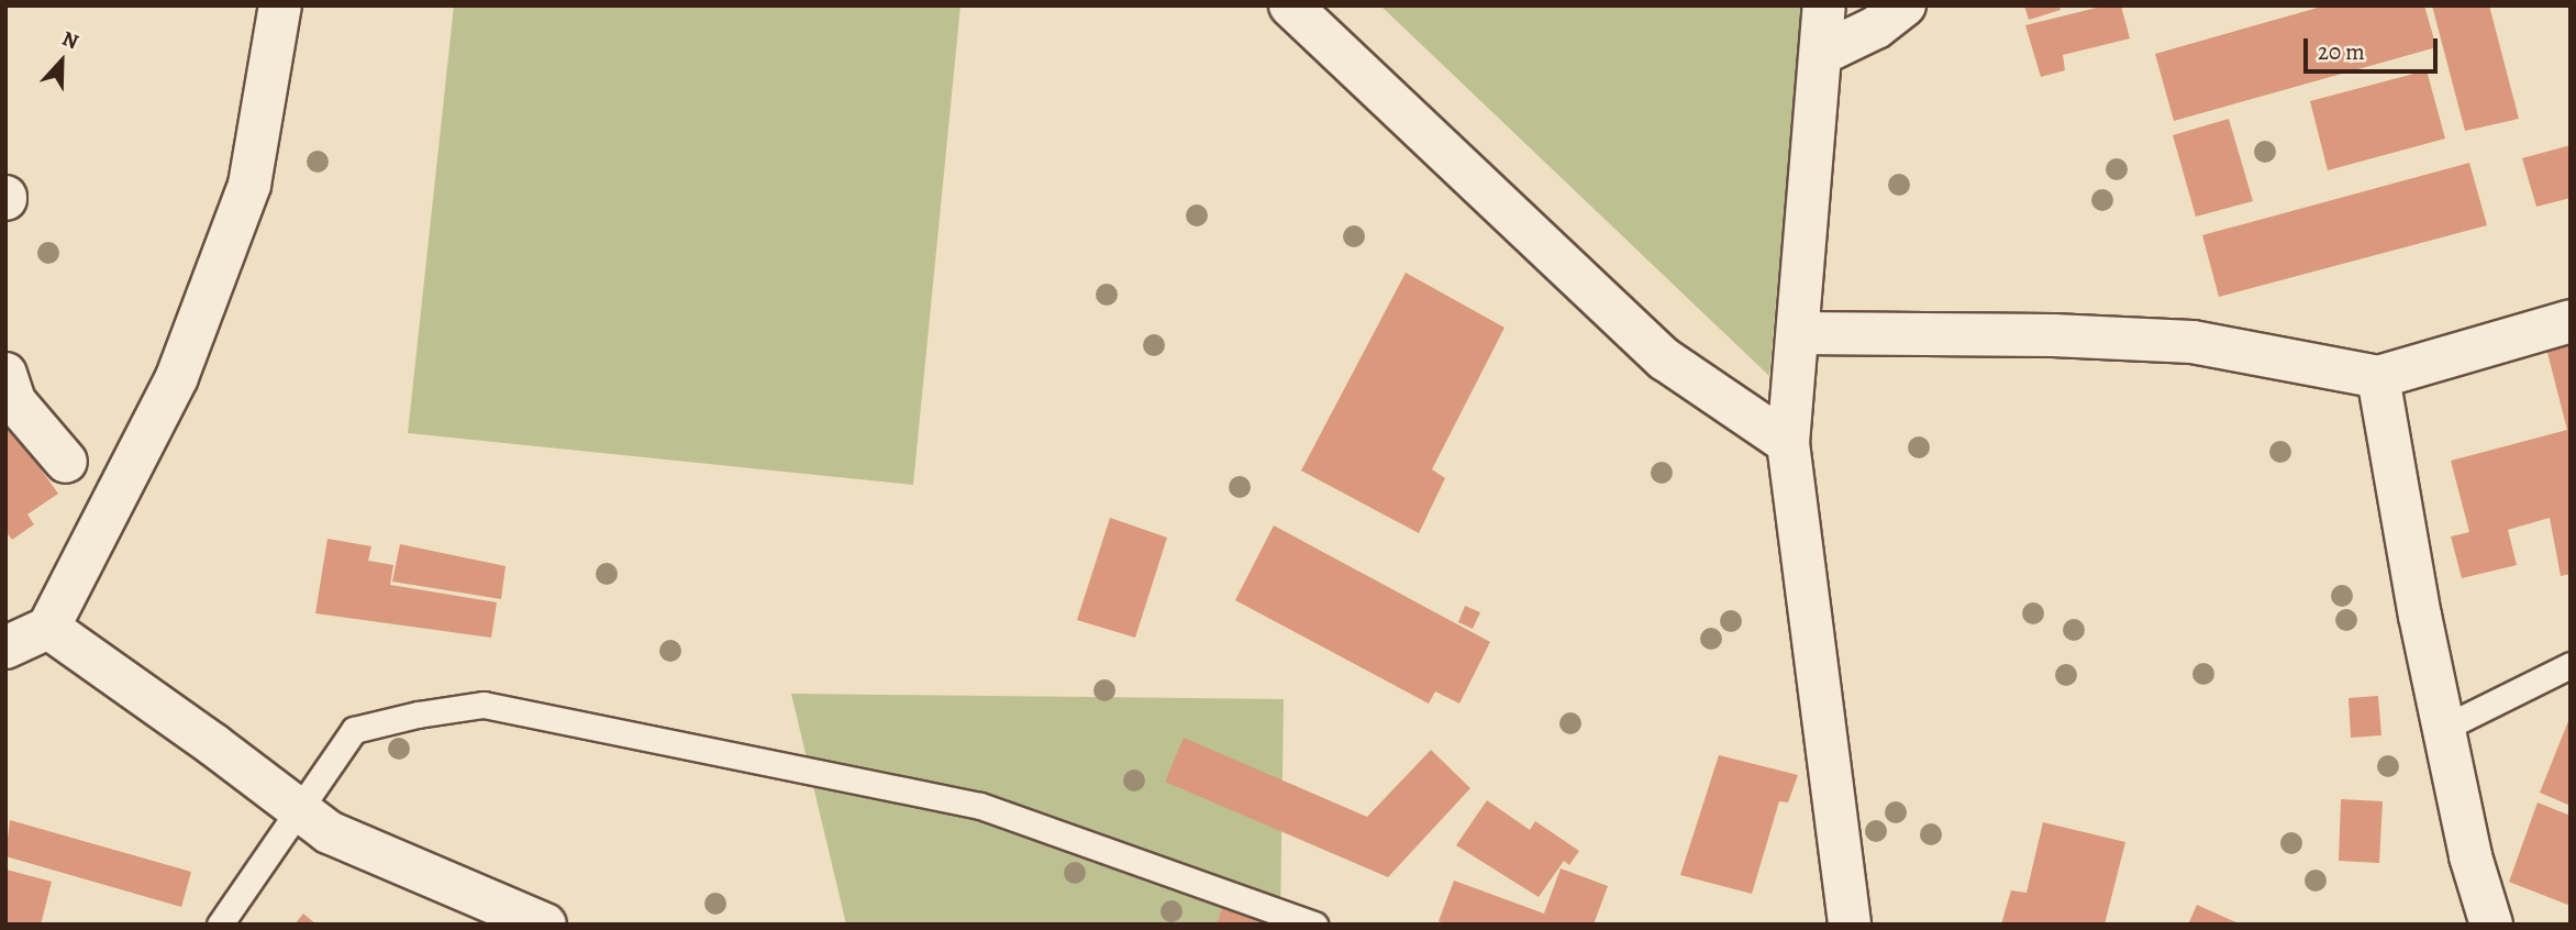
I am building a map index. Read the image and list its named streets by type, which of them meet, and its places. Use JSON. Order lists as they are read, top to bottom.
{
  "scale_bar": "20 m",
  "north": "top"
}
